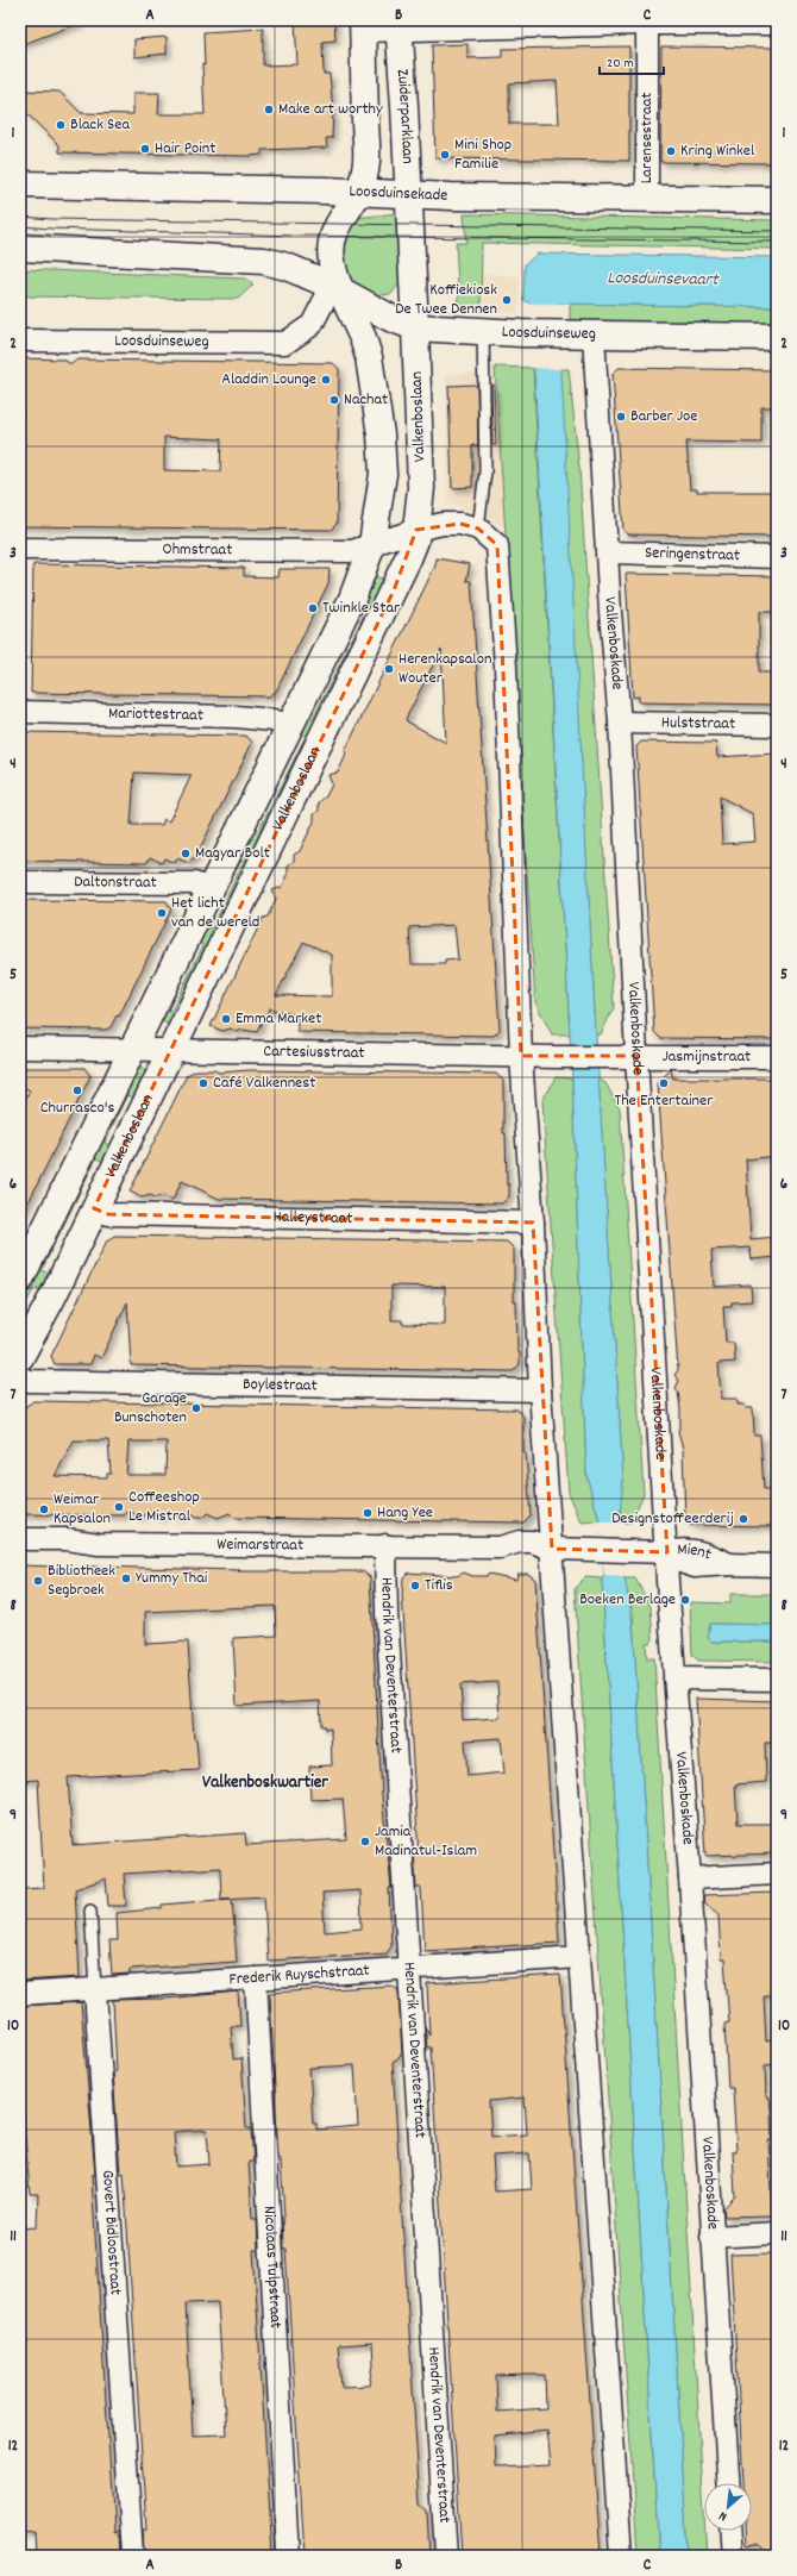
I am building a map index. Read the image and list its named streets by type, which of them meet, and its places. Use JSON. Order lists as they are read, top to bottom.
{
  "streets": {
    "street": [
      "Zuiderparklaan",
      "Larensestraat",
      "Loosduinsekade",
      "Loosduinseweg",
      "Valkenboslaan",
      "Ohmstraat",
      "Seringenstraat",
      "Valkenboskade",
      "Mariottestraat",
      "Hulststraat",
      "Daltonstraat",
      "Cartesiusstraat",
      "Jasmijnstraat",
      "Halleystraat",
      "Boylestraat",
      "Weimarstraat",
      "Mient",
      "Hendrik van Deventerstraat",
      "Frederik Ruyschstraat",
      "Govert Bidloostraat",
      "Nicolaas Tulpstraat"
    ]
  },
  "crossings": [
    ["Zuiderparklaan", "Loosduinsekade"],
    ["Zuiderparklaan", "Loosduinseweg"],
    ["Zuiderparklaan", "Valkenboslaan"],
    ["Larensestraat", "Loosduinsekade"],
    ["Loosduinseweg", "Valkenboslaan"],
    ["Loosduinseweg", "Valkenboskade"],
    ["Valkenboslaan", "Ohmstraat"],
    ["Valkenboslaan", "Mariottestraat"],
    ["Valkenboslaan", "Daltonstraat"],
    ["Valkenboslaan", "Cartesiusstraat"],
    ["Valkenboslaan", "Halleystraat"],
    ["Seringenstraat", "Valkenboskade"],
    ["Valkenboskade", "Hulststraat"],
    ["Valkenboskade", "Jasmijnstraat"],
    ["Valkenboskade", "Weimarstraat"],
    ["Valkenboskade", "Mient"],
    ["Cartesiusstraat", "Jasmijnstraat"],
    ["Weimarstraat", "Mient"],
    ["Weimarstraat", "Hendrik van Deventerstraat"],
    ["Hendrik van Deventerstraat", "Frederik Ruyschstraat"],
    ["Frederik Ruyschstraat", "Govert Bidloostraat"],
    ["Frederik Ruyschstraat", "Nicolaas Tulpstraat"]
  ],
  "districts": ["Valkenboskwartier"],
  "water": ["Loosduinsevaart"],
  "places": [
    "Make art worthy",
    "Black Sea",
    "Hair Point",
    "Kring Winkel",
    "Mini Shop Familie",
    "Koffiekiosk De Twee Dennen",
    "Aladdin Lounge",
    "Nachat",
    "Barber Joe",
    "Twinkle Star",
    "Herenkapsalon Wouter",
    "Magyar Bolt",
    "Het licht van de wereld",
    "Emma Market",
    "Café Valkennest",
    "The Entertainer",
    "Churrasco's",
    "Garage Bunschoten",
    "Coffeeshop Le Mistral",
    "Weimar Kapsalon",
    "Hang Yee",
    "Designstoffeerderij",
    "Yummy Thai",
    "Bibliotheek Segbroek",
    "Tiflis",
    "Boeken Berlage",
    "Jamia Madinatul-Islam"
  ],
  "scale_bar": "20 m",
  "north": "bottom left",
  "grid": {
    "columns": ["A", "B", "C"],
    "rows": [
      "1",
      "2",
      "3",
      "4",
      "5",
      "6",
      "7",
      "8",
      "9",
      "10",
      "11",
      "12"
    ]
  }
}
